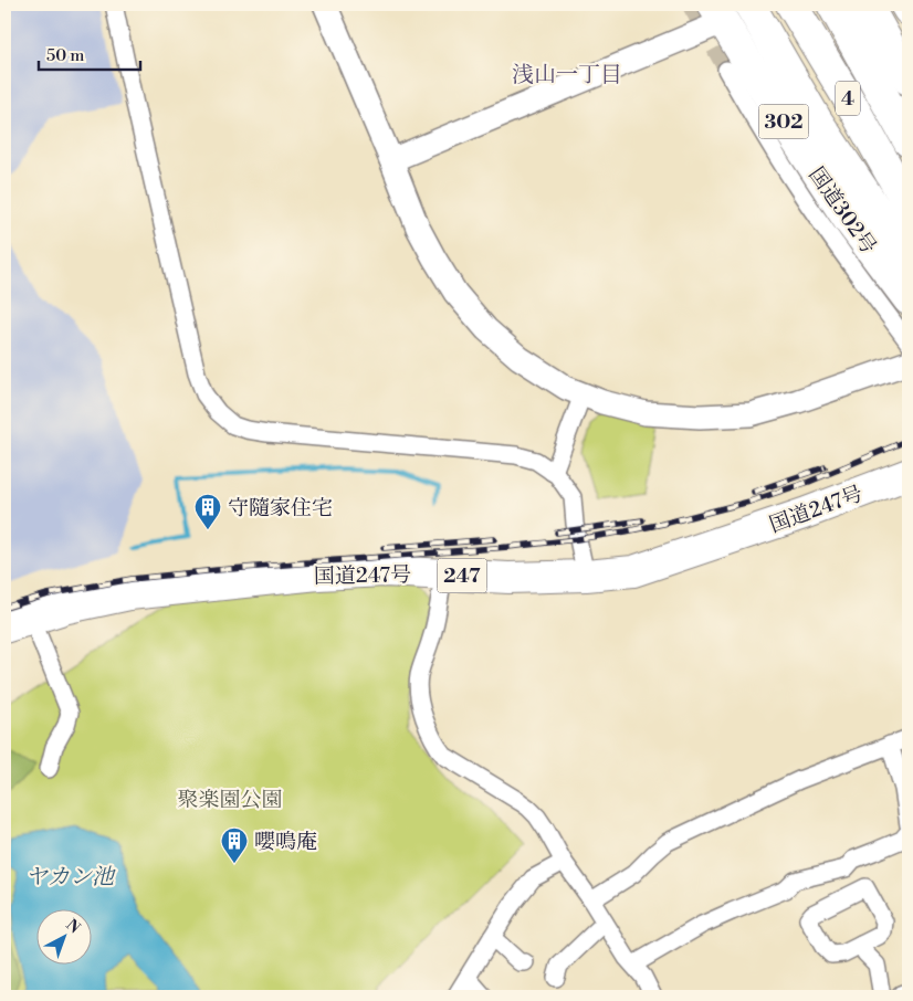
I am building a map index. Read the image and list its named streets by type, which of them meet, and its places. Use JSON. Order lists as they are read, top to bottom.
{
  "streets": {
    "highway": [
      "4",
      "302",
      "国道302号",
      "国道247号",
      "247"
    ]
  },
  "districts": ["浅山一丁目"],
  "water": ["ヤカン池"],
  "parks": ["聚楽園公園"],
  "places": {
    "building": ["守隨家住宅", "嚶鳴庵"]
  },
  "scale_bar": "50 m",
  "north": "top right"
}
